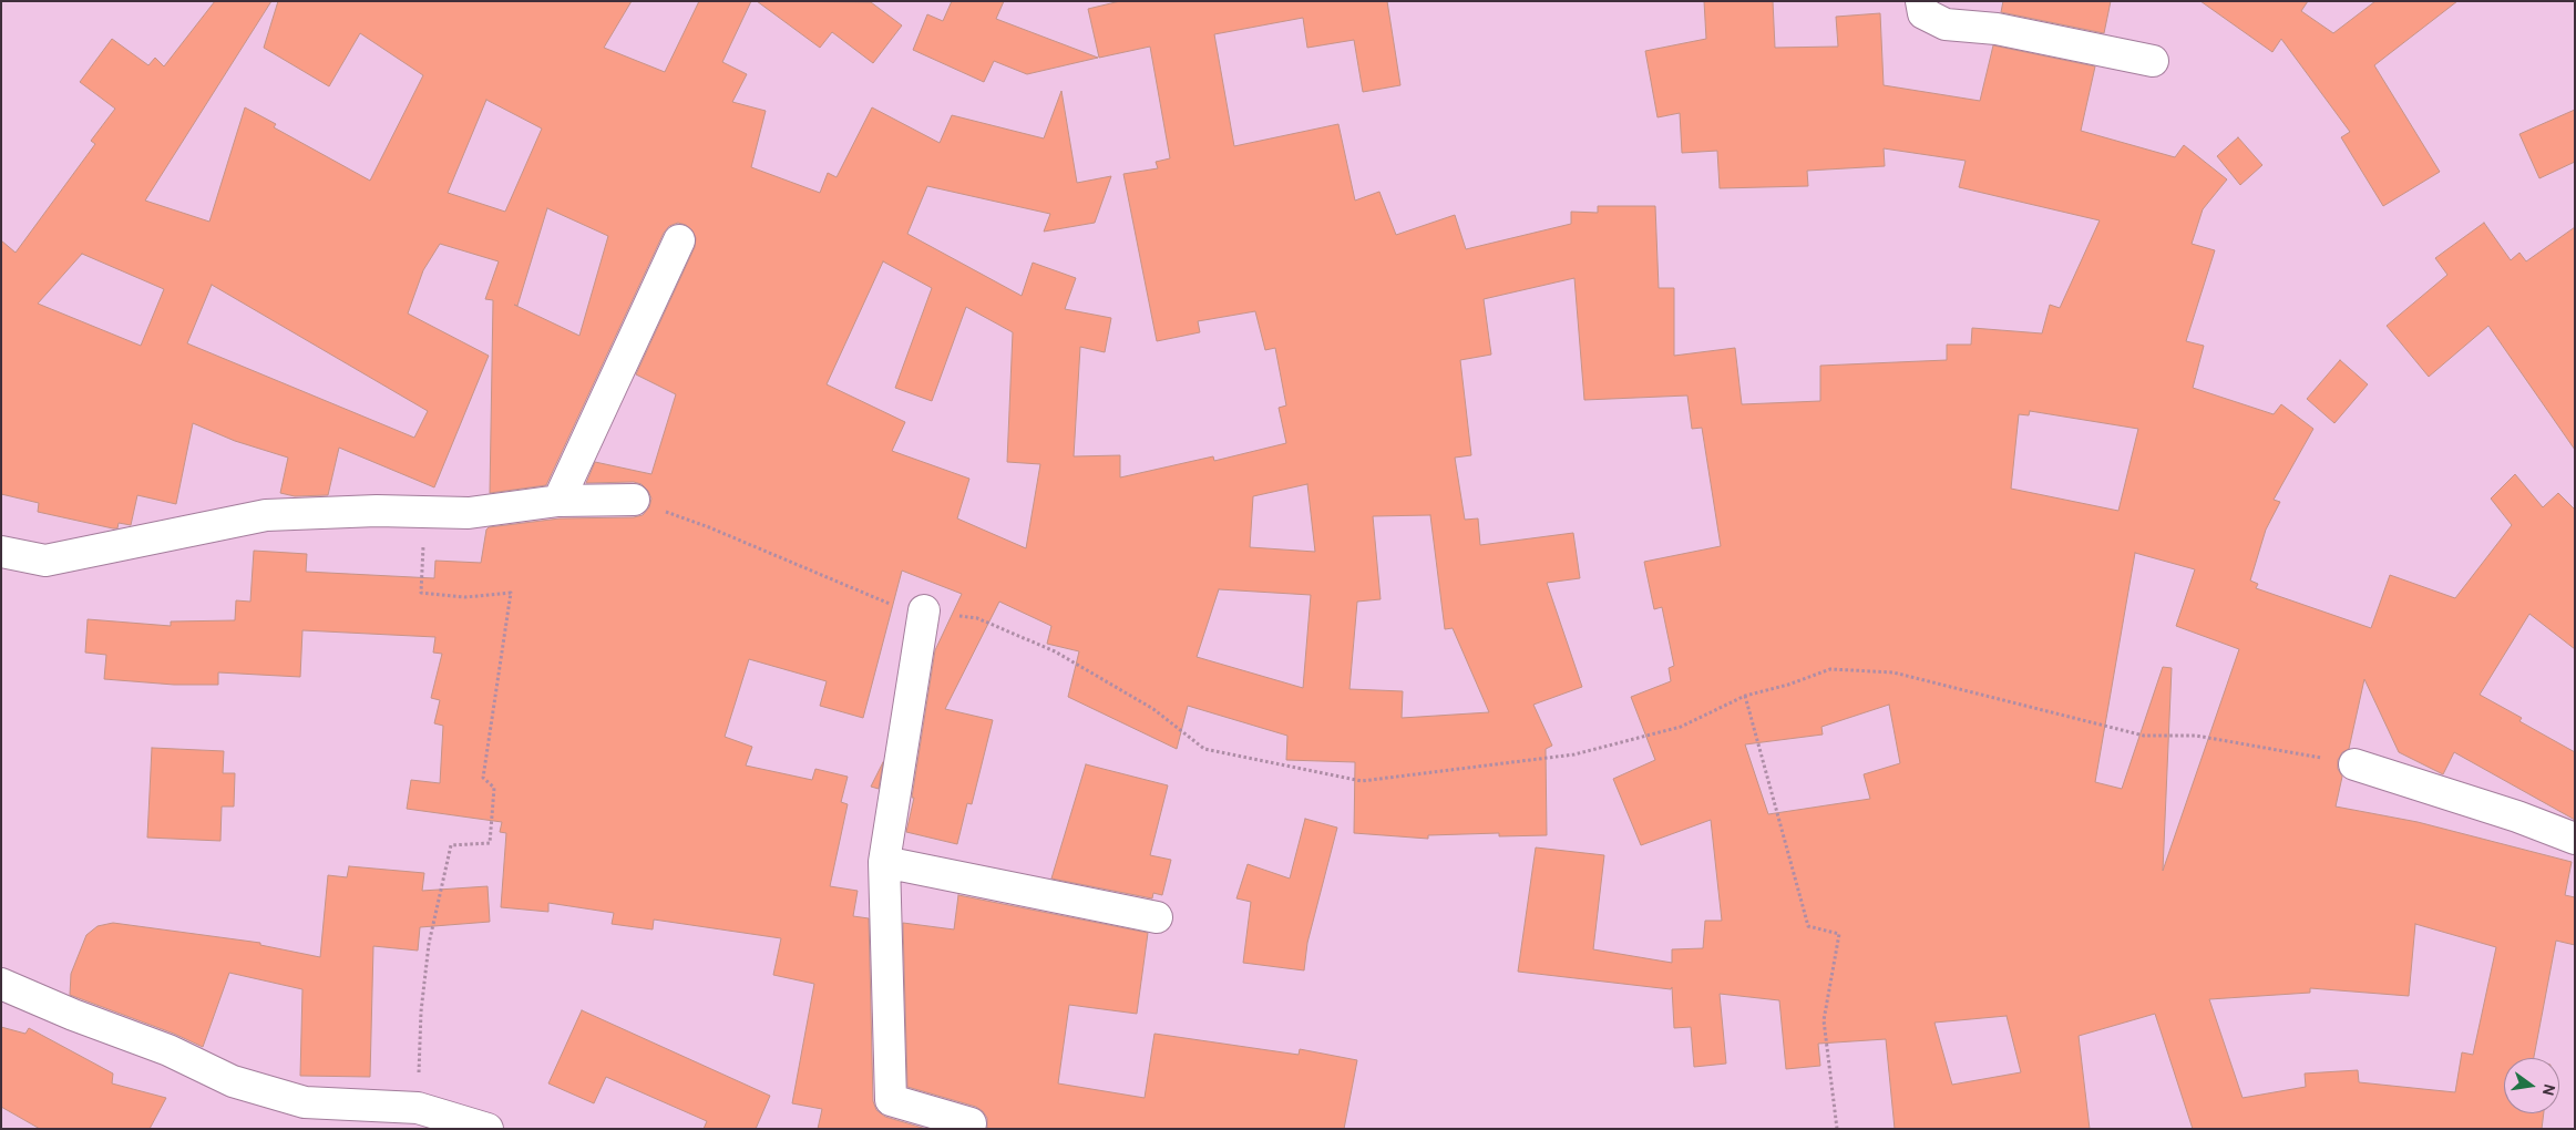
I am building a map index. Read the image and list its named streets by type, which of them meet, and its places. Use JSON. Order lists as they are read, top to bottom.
{
  "north": "right"
}
